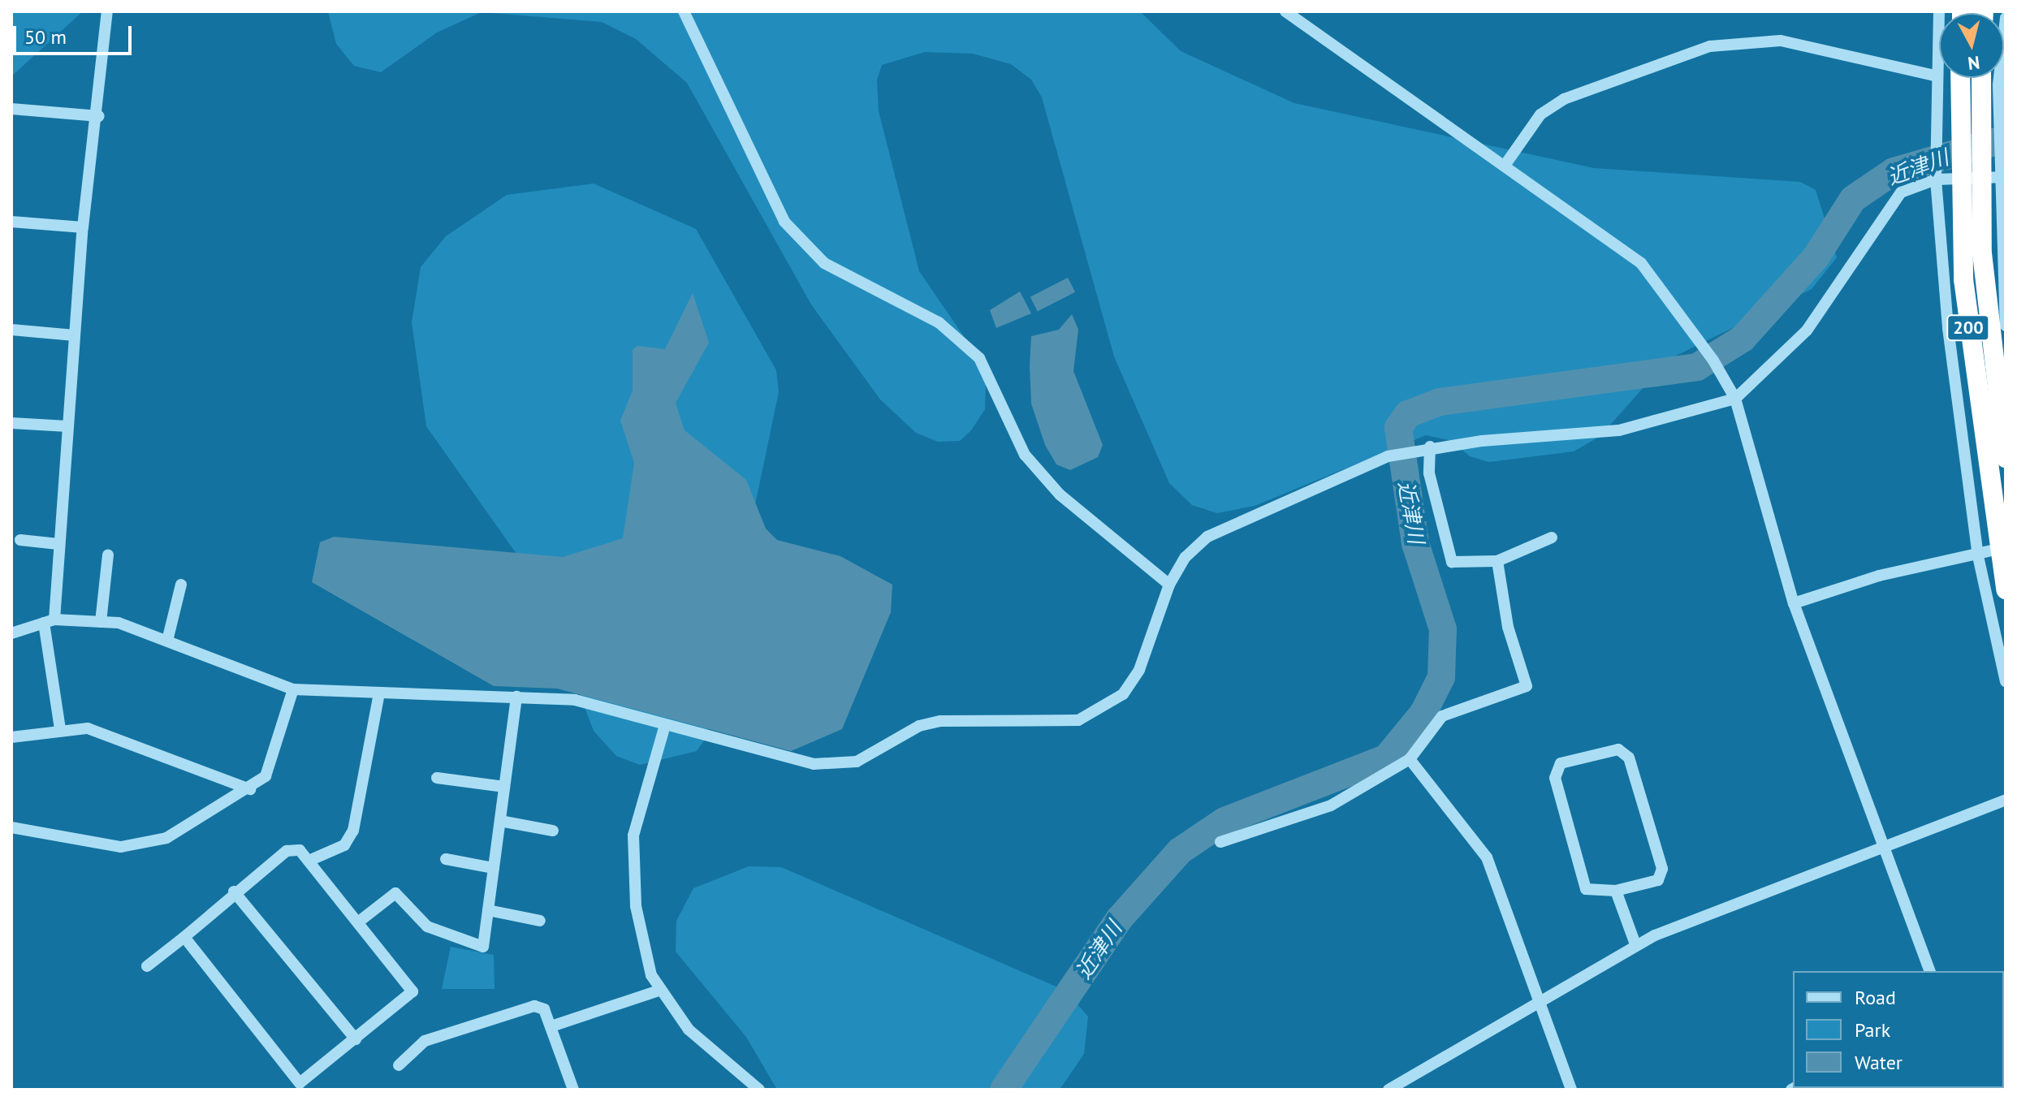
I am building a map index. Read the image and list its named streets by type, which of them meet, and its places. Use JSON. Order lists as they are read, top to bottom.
{
  "streets": {
    "highway": ["200"]
  },
  "water": ["近津川"],
  "legend": ["Road", "Park", "Water"],
  "scale_bar": "50 m",
  "north": "bottom"
}
